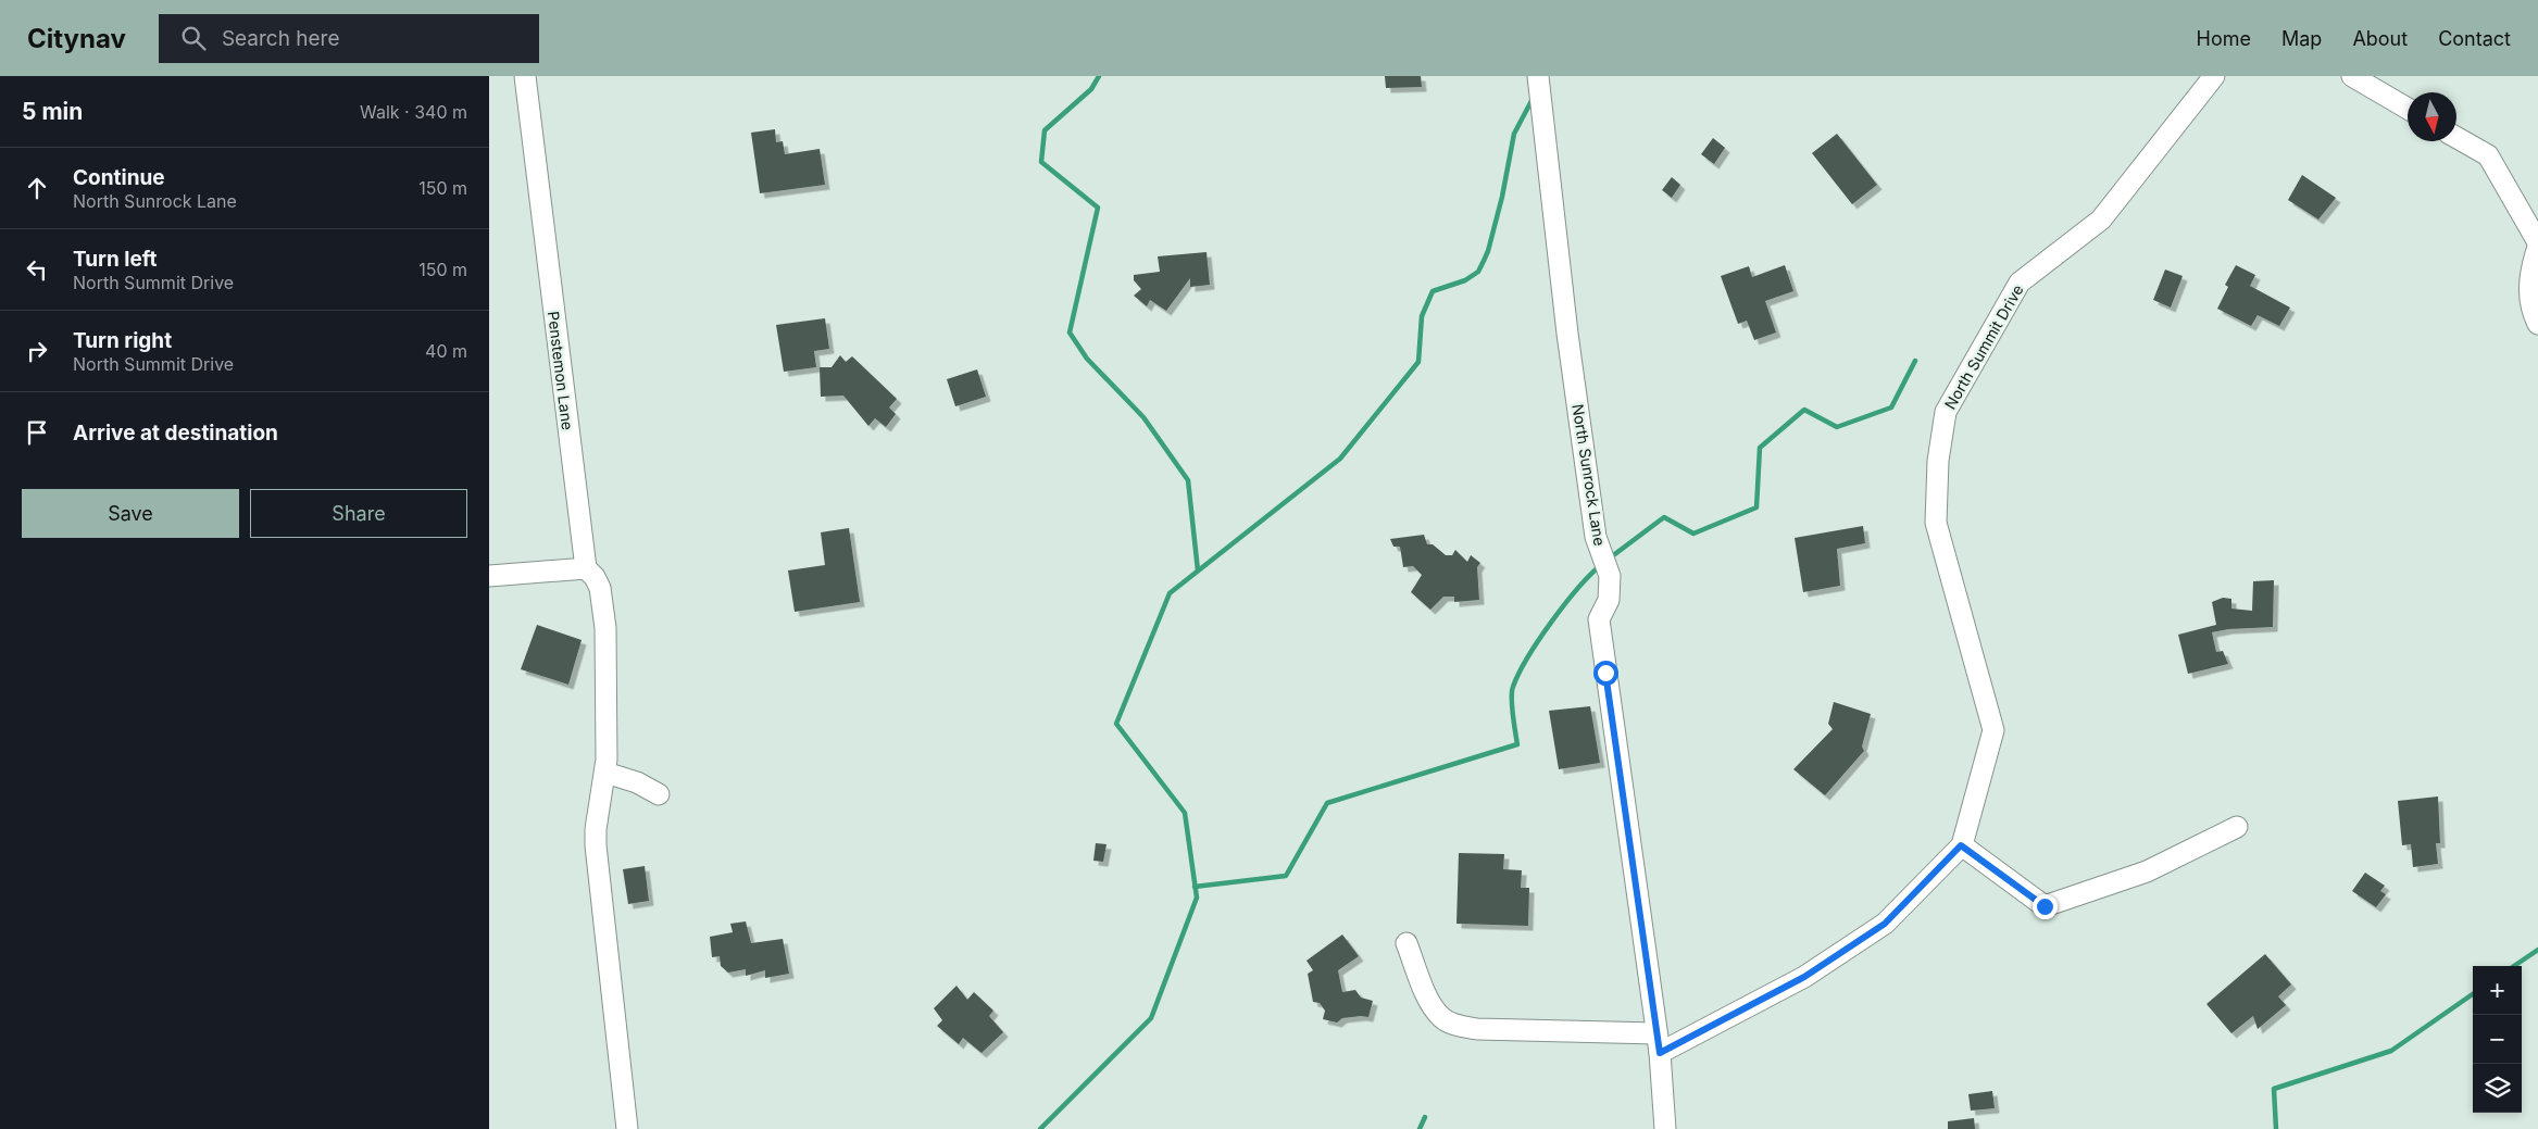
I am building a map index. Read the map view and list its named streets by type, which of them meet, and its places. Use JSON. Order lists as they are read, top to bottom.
{
  "streets": {
    "street": ["North Summit Drive", "Penstemon Lane", "North Sunrock Lane"]
  },
  "crossings": [
    ["North Summit Drive", "North Sunrock Lane"]
  ],
  "north": "bottom",
  "page": {
    "header": "Citynav",
    "search": "Search here",
    "nav": [
      "Home",
      "Map",
      "About",
      "Contact"
    ],
    "heading": ["5 min", "Walk · 340 m"],
    "list": [
      ["Continue", "North Sunrock Lane", "150 m"],
      ["Turn left", "North Summit Drive", "150 m"],
      ["Turn right", "North Summit Drive", "40 m"],
      "Arrive at destination"
    ],
    "buttons": ["Save", "Share"],
    "map_buttons": ["+", "−"]
  }
}
